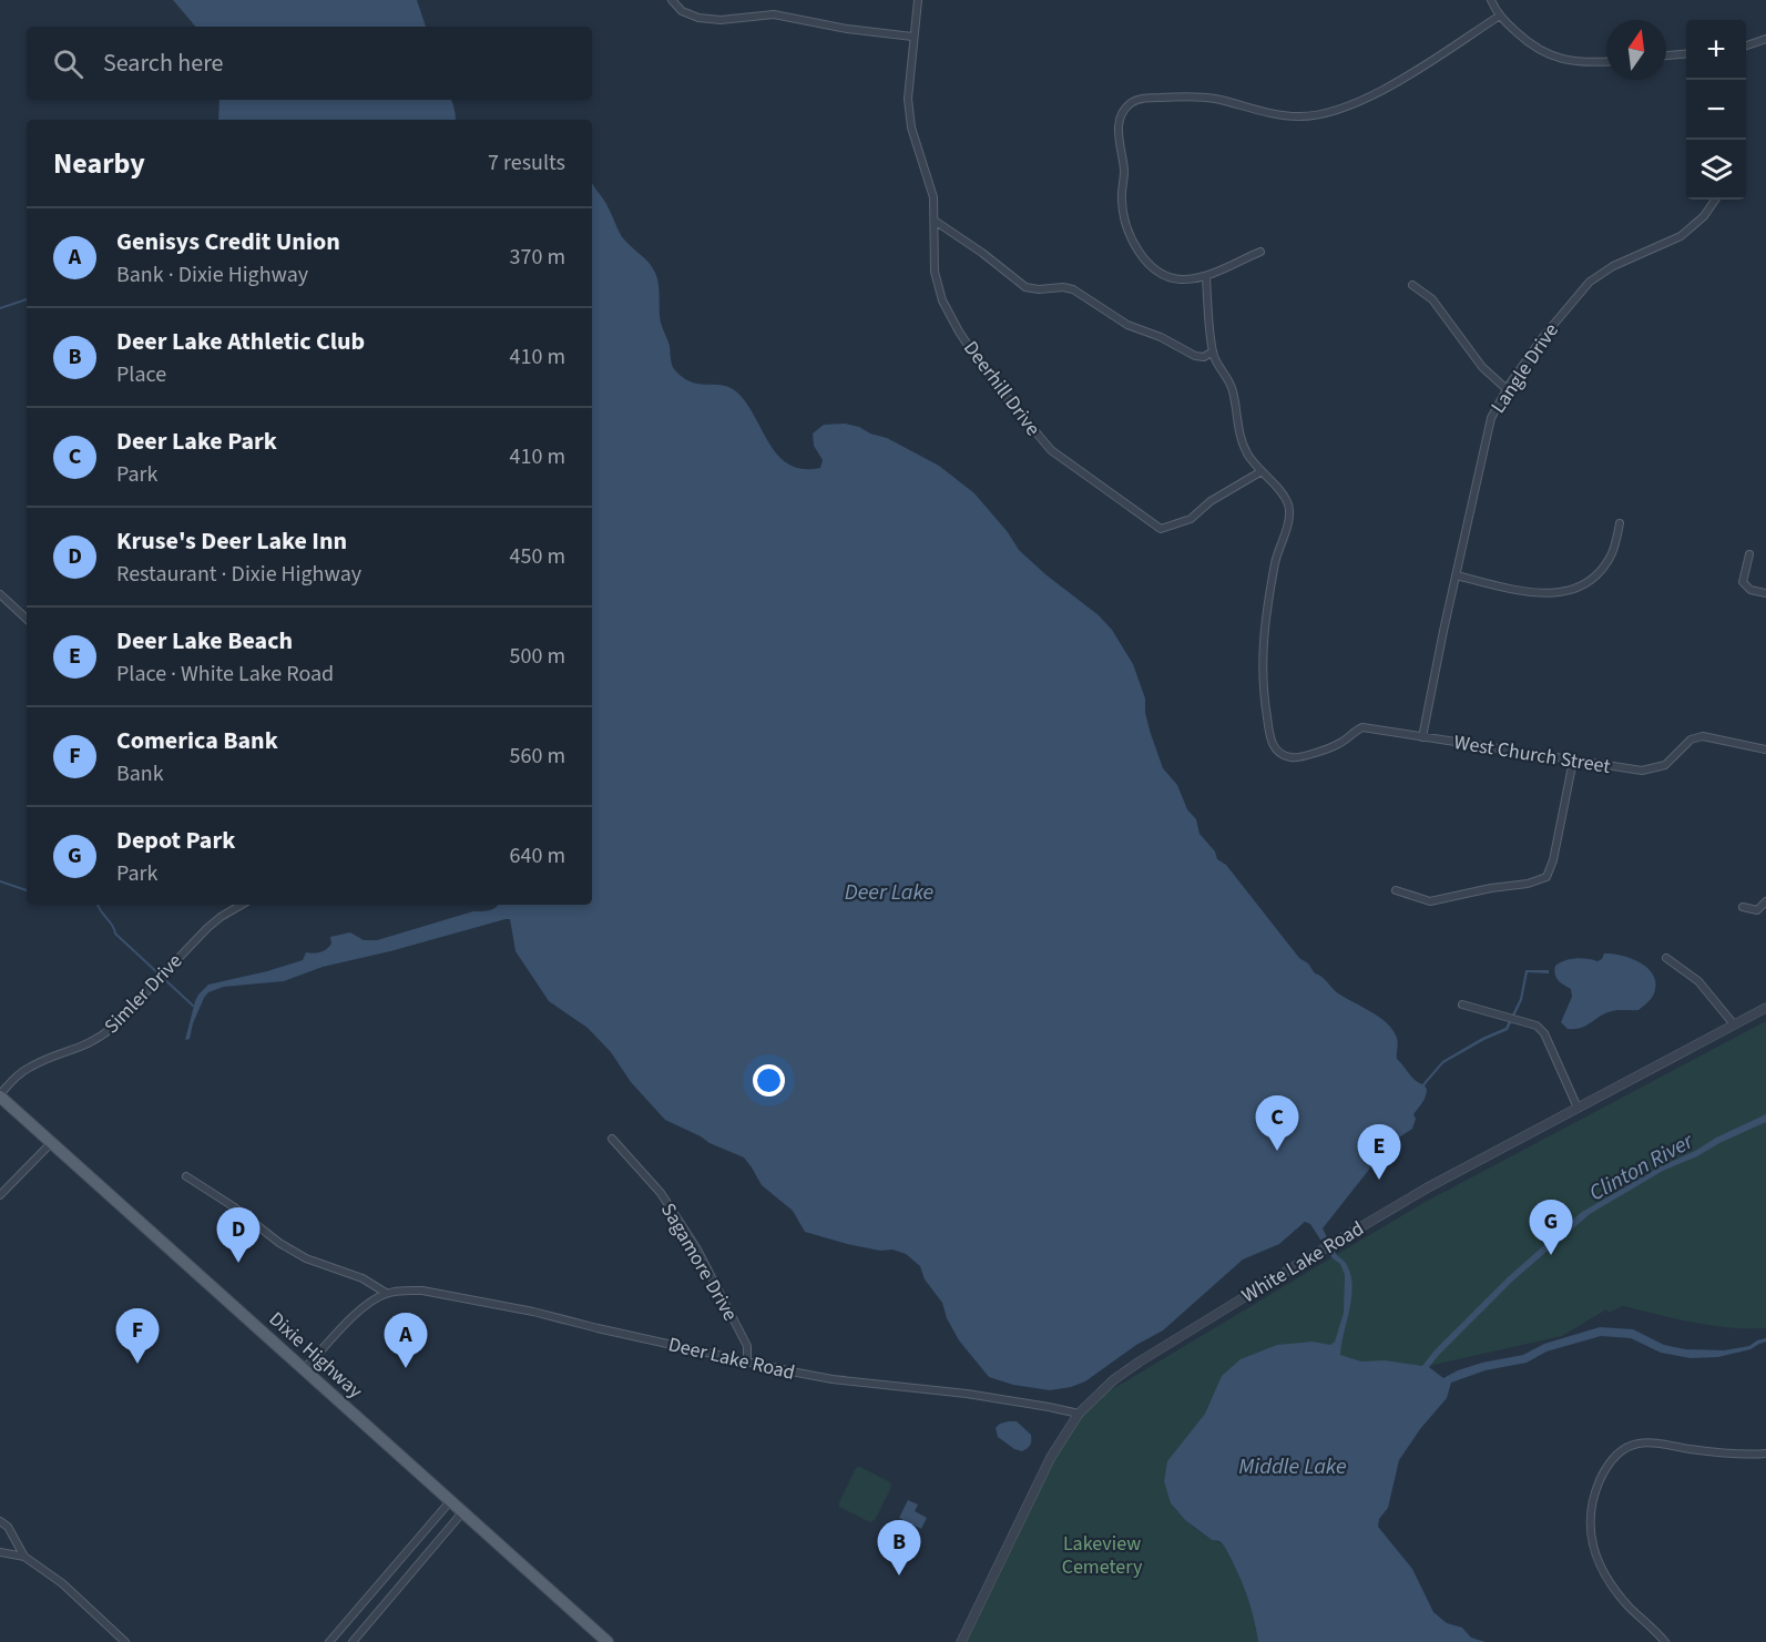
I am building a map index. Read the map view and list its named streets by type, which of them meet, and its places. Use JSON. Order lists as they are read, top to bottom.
{
  "streets": {
    "main road": ["Dixie Highway"],
    "street": [
      "Langle Drive",
      "Deerhill Drive",
      "West Church Street",
      "Simler Drive",
      "Sagamore Drive",
      "White Lake Road",
      "Deer Lake Road"
    ]
  },
  "crossings": [
    ["Langle Drive", "West Church Street"],
    ["Deerhill Drive", "West Church Street"],
    ["Simler Drive", "Dixie Highway"],
    ["Sagamore Drive", "Deer Lake Road"],
    ["White Lake Road", "Deer Lake Road"]
  ],
  "water": ["Deer Lake", "Clinton River", "Middle Lake"],
  "parks": ["Lakeview Cemetery"],
  "north": "top",
  "page": {
    "map_buttons": ["+", "−"],
    "search": "Search here",
    "heading": ["Nearby", "7 results"],
    "list": [
      {
        "mark": "A",
        "name": "Genisys Credit Union",
        "note": "Bank · Dixie Highway",
        "value": "370 m"
      },
      {
        "mark": "B",
        "name": "Deer Lake Athletic Club",
        "note": "Place",
        "value": "410 m"
      },
      {
        "mark": "C",
        "name": "Deer Lake Park",
        "note": "Park",
        "value": "410 m"
      },
      {
        "mark": "D",
        "name": "Kruse's Deer Lake Inn",
        "note": "Restaurant · Dixie Highway",
        "value": "450 m"
      },
      {
        "mark": "E",
        "name": "Deer Lake Beach",
        "note": "Place · White Lake Road",
        "value": "500 m"
      },
      {
        "mark": "F",
        "name": "Comerica Bank",
        "note": "Bank",
        "value": "560 m"
      },
      {
        "mark": "G",
        "name": "Depot Park",
        "note": "Park",
        "value": "640 m"
      }
    ],
    "pins": [
      "C",
      "E",
      "G",
      "D",
      "F",
      "A",
      "B"
    ]
  }
}
